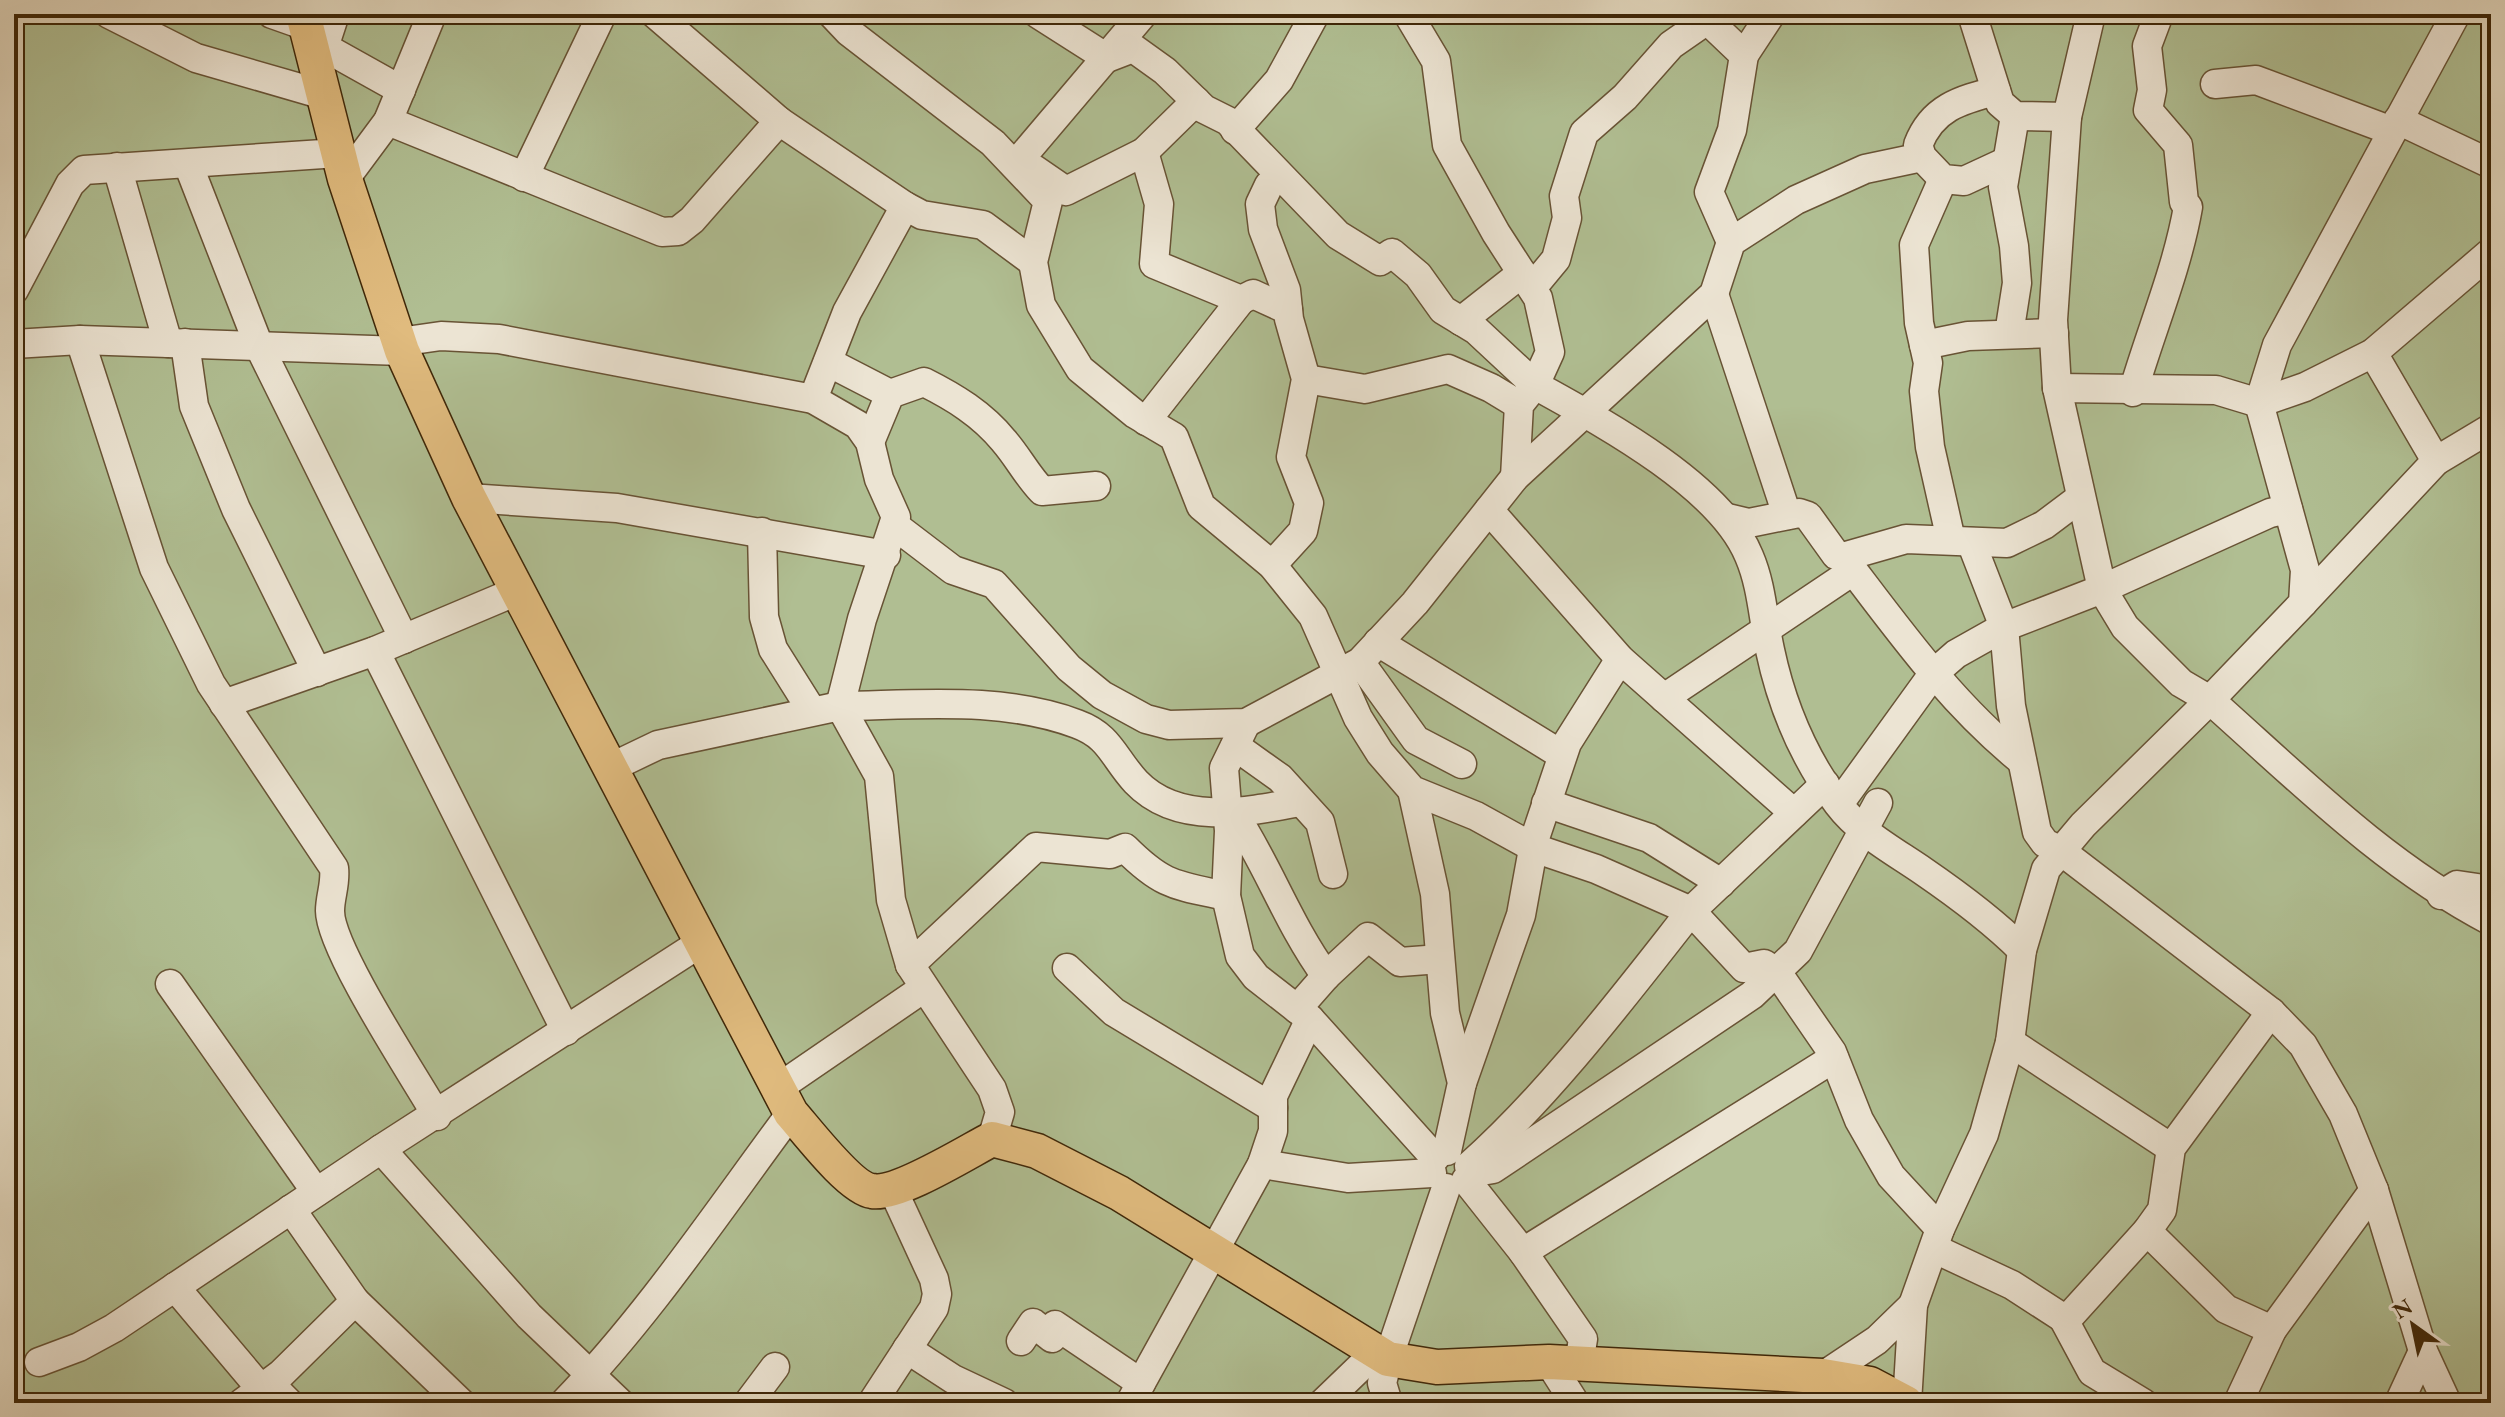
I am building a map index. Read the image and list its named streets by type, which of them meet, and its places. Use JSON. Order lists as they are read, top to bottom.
{
  "north": "top left"
}
